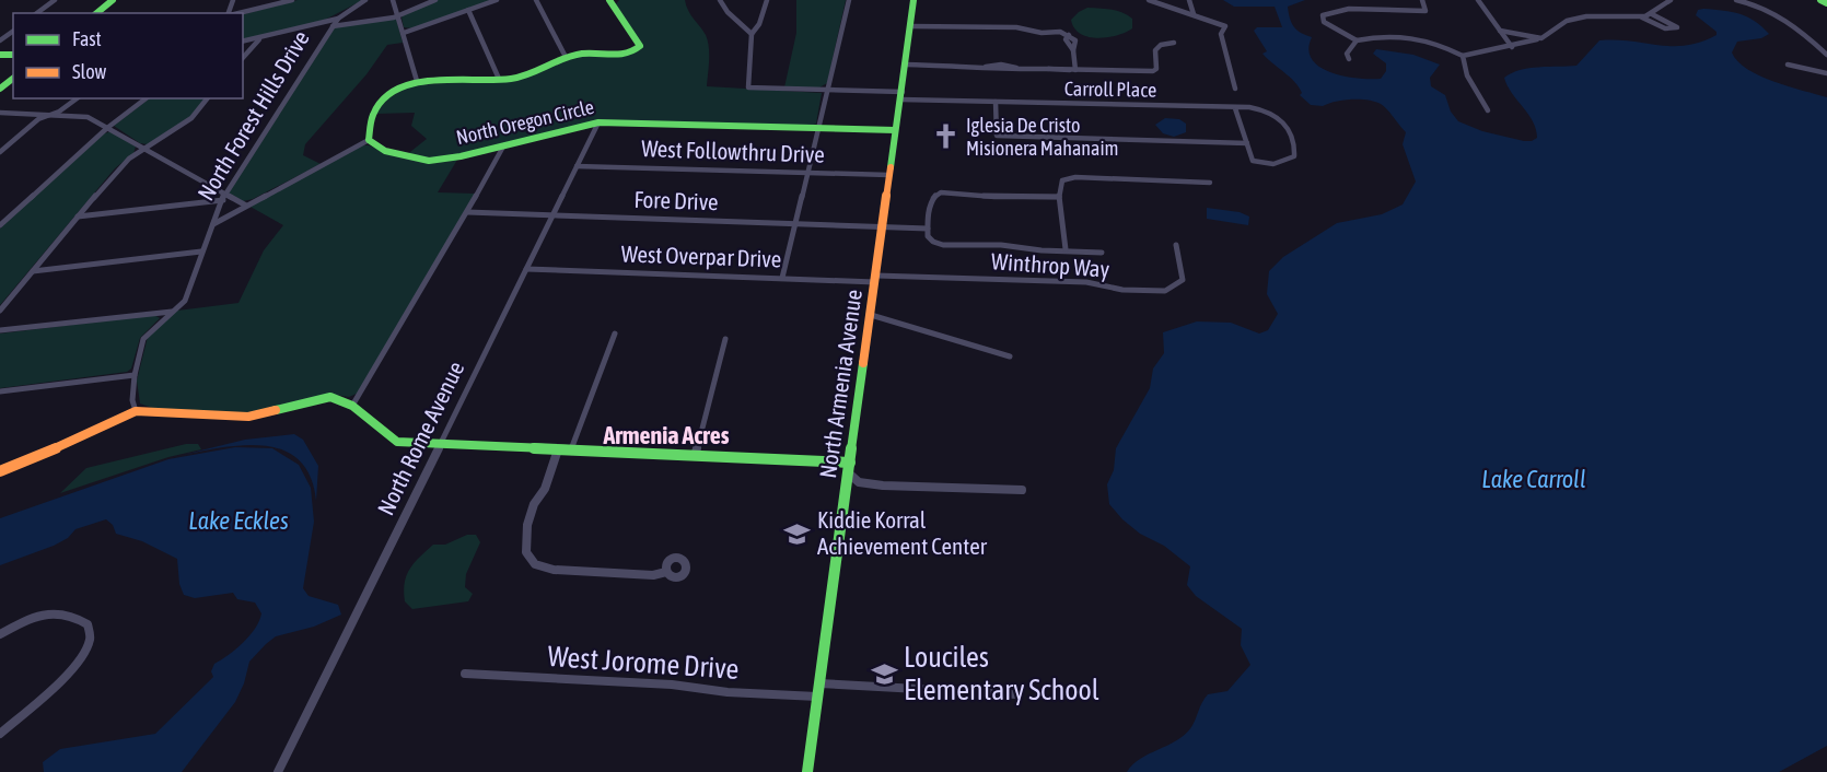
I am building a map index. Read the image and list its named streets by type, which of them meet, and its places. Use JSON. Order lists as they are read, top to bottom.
{
  "streets": {
    "street": [
      "Carroll Place",
      "North Forest Hills Drive",
      "North Oregon Circle",
      "West Followthru Drive",
      "Fore Drive",
      "West Overpar Drive",
      "Winthrop Way",
      "North Armenia Avenue",
      "North Rome Avenue",
      "West Jorome Drive"
    ]
  },
  "crossings": [
    ["Carroll Place", "North Armenia Avenue"],
    ["North Oregon Circle", "North Armenia Avenue"],
    ["North Oregon Circle", "North Rome Avenue"],
    ["West Followthru Drive", "North Armenia Avenue"],
    ["West Followthru Drive", "North Rome Avenue"],
    ["Fore Drive", "North Armenia Avenue"],
    ["Fore Drive", "North Rome Avenue"],
    ["West Overpar Drive", "Winthrop Way"],
    ["West Overpar Drive", "North Armenia Avenue"],
    ["West Overpar Drive", "North Rome Avenue"],
    ["Winthrop Way", "North Armenia Avenue"],
    ["North Armenia Avenue", "West Jorome Drive"]
  ],
  "districts": ["Armenia Acres"],
  "water": ["Lake Carroll", "Lake Eckles"],
  "places": {
    "church": ["Iglesia De Cristo Misionera Mahanaim"],
    "school or university": ["Kiddie Korral Achievement Center", "Louciles Elementary School"]
  },
  "legend": ["Fast", "Slow"]
}
